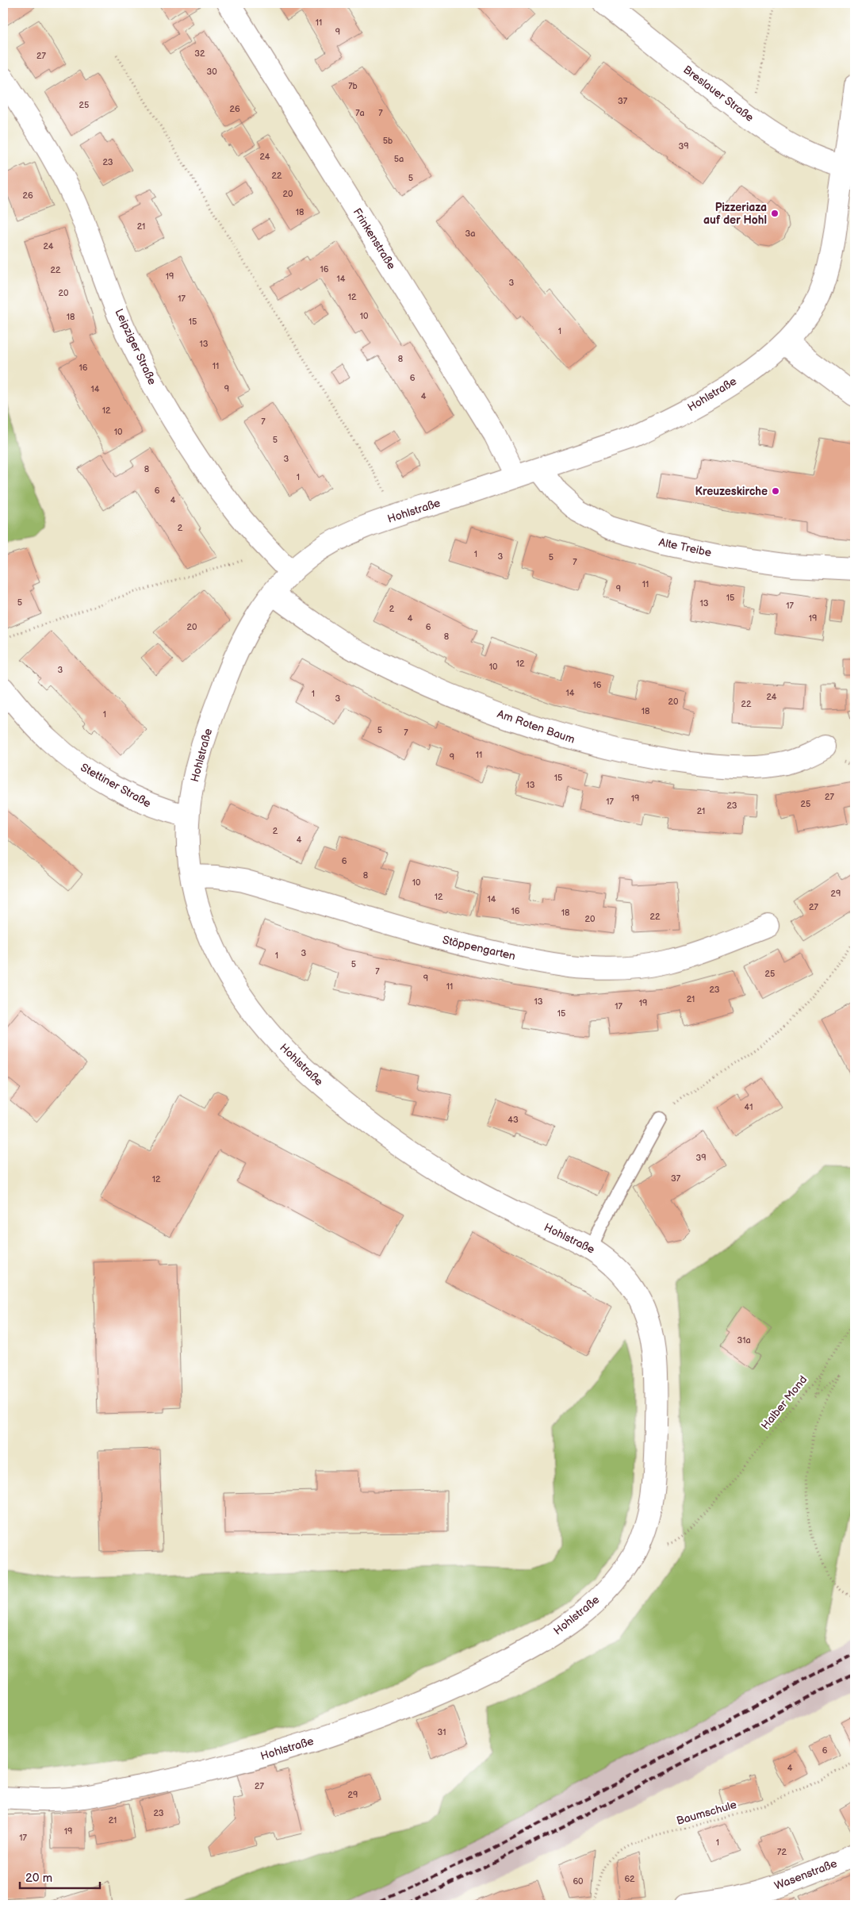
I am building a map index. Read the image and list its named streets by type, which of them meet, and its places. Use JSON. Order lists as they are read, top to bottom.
{
  "streets": {
    "street": [
      "Breslauer Straße",
      "Frinkenstraße",
      "Leipziger Straße",
      "Hohlstraße",
      "Alte Treibe",
      "Am Roten Baum",
      "Stettiner Straße",
      "Stöppengarten",
      "Wasenstraße"
    ],
    "path": ["Halber Mond", "Baumschule"]
  },
  "crossings": [
    ["Breslauer Straße", "Hohlstraße"],
    ["Frinkenstraße", "Hohlstraße"],
    ["Leipziger Straße", "Hohlstraße"],
    ["Hohlstraße", "Alte Treibe"],
    ["Hohlstraße", "Am Roten Baum"],
    ["Hohlstraße", "Stettiner Straße"],
    ["Hohlstraße", "Stöppengarten"]
  ],
  "places": ["Pizzeriaza auf der Hohl", "Kreuzeskirche"],
  "house_numbers": [
    "11",
    "9",
    "32",
    "27",
    "30",
    "7b",
    "37",
    "25",
    "26",
    "7a",
    "7",
    "5b",
    "39",
    "24",
    "5a",
    "23",
    "22",
    "5",
    "20",
    "26",
    "18",
    "21",
    "3a",
    "24",
    "16",
    "22",
    "19",
    "14",
    "3",
    "20",
    "12",
    "17",
    "10",
    "18",
    "15",
    "1",
    "13",
    "8",
    "11",
    "16",
    "6",
    "14",
    "9",
    "4",
    "12",
    "7",
    "10",
    "5",
    "3",
    "8",
    "1",
    "6",
    "4",
    "2",
    "1",
    "3",
    "5",
    "7",
    "11",
    "9",
    "15",
    "5",
    "13",
    "17",
    "2",
    "4",
    "19",
    "20",
    "6",
    "8",
    "12",
    "10",
    "3",
    "16",
    "14",
    "1",
    "24",
    "3",
    "20",
    "22",
    "18",
    "1",
    "5",
    "7",
    "11",
    "9",
    "15",
    "13",
    "27",
    "19",
    "17",
    "25",
    "23",
    "21",
    "2",
    "4",
    "6",
    "8",
    "10",
    "29",
    "12",
    "14",
    "27",
    "16",
    "18",
    "22",
    "20",
    "3",
    "1",
    "5",
    "7",
    "25",
    "9",
    "11",
    "23",
    "21",
    "13",
    "19",
    "17",
    "15",
    "41",
    "43",
    "39",
    "37",
    "12",
    "31a",
    "31",
    "6",
    "4",
    "27",
    "29",
    "23",
    "21",
    "19",
    "17",
    "1",
    "72",
    "62",
    "60"
  ],
  "scale_bar": "20 m"
}
